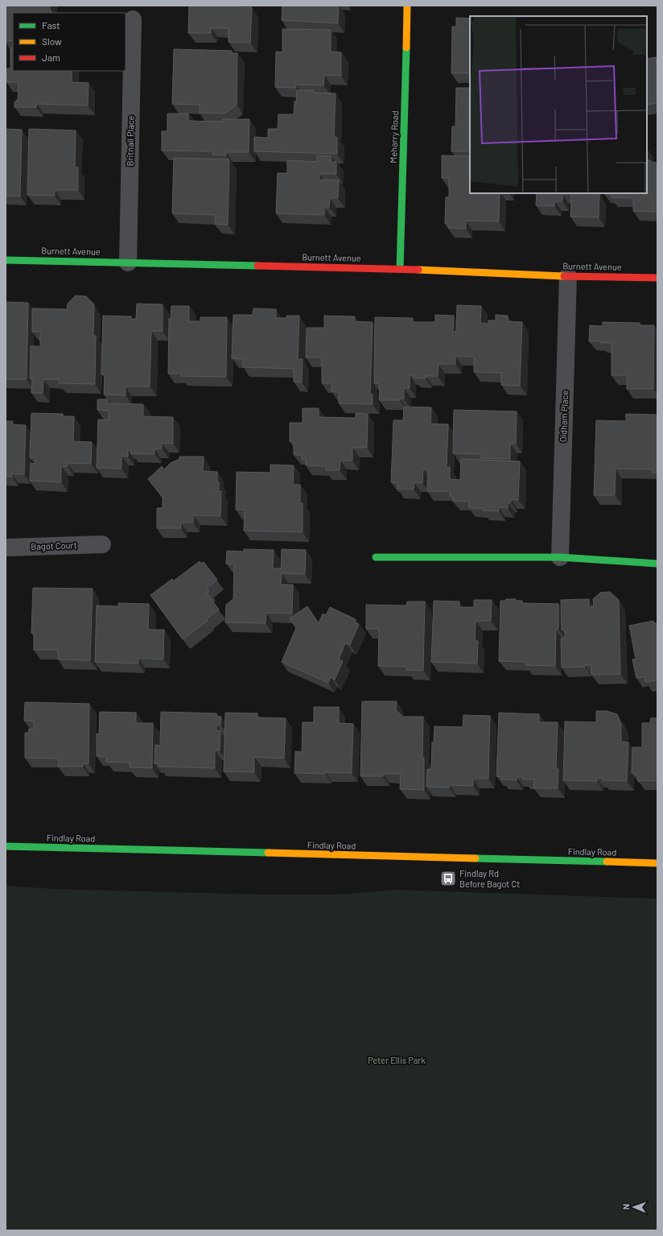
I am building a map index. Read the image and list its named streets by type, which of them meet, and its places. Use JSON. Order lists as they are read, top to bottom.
{
  "streets": {
    "street": [
      "Meharry Road",
      "Britnall Place",
      "Burnett Avenue",
      "Oldham Place",
      "Bagot Court",
      "Findlay Road"
    ]
  },
  "crossings": [
    ["Meharry Road", "Burnett Avenue"],
    ["Britnall Place", "Burnett Avenue"],
    ["Burnett Avenue", "Oldham Place"]
  ],
  "parks": ["Peter Ellis Park"],
  "places": {
    "bus stop": ["Findlay Rd Before Bagot Ct"]
  },
  "legend": ["Fast", "Slow", "Jam"],
  "north": "left"
}
